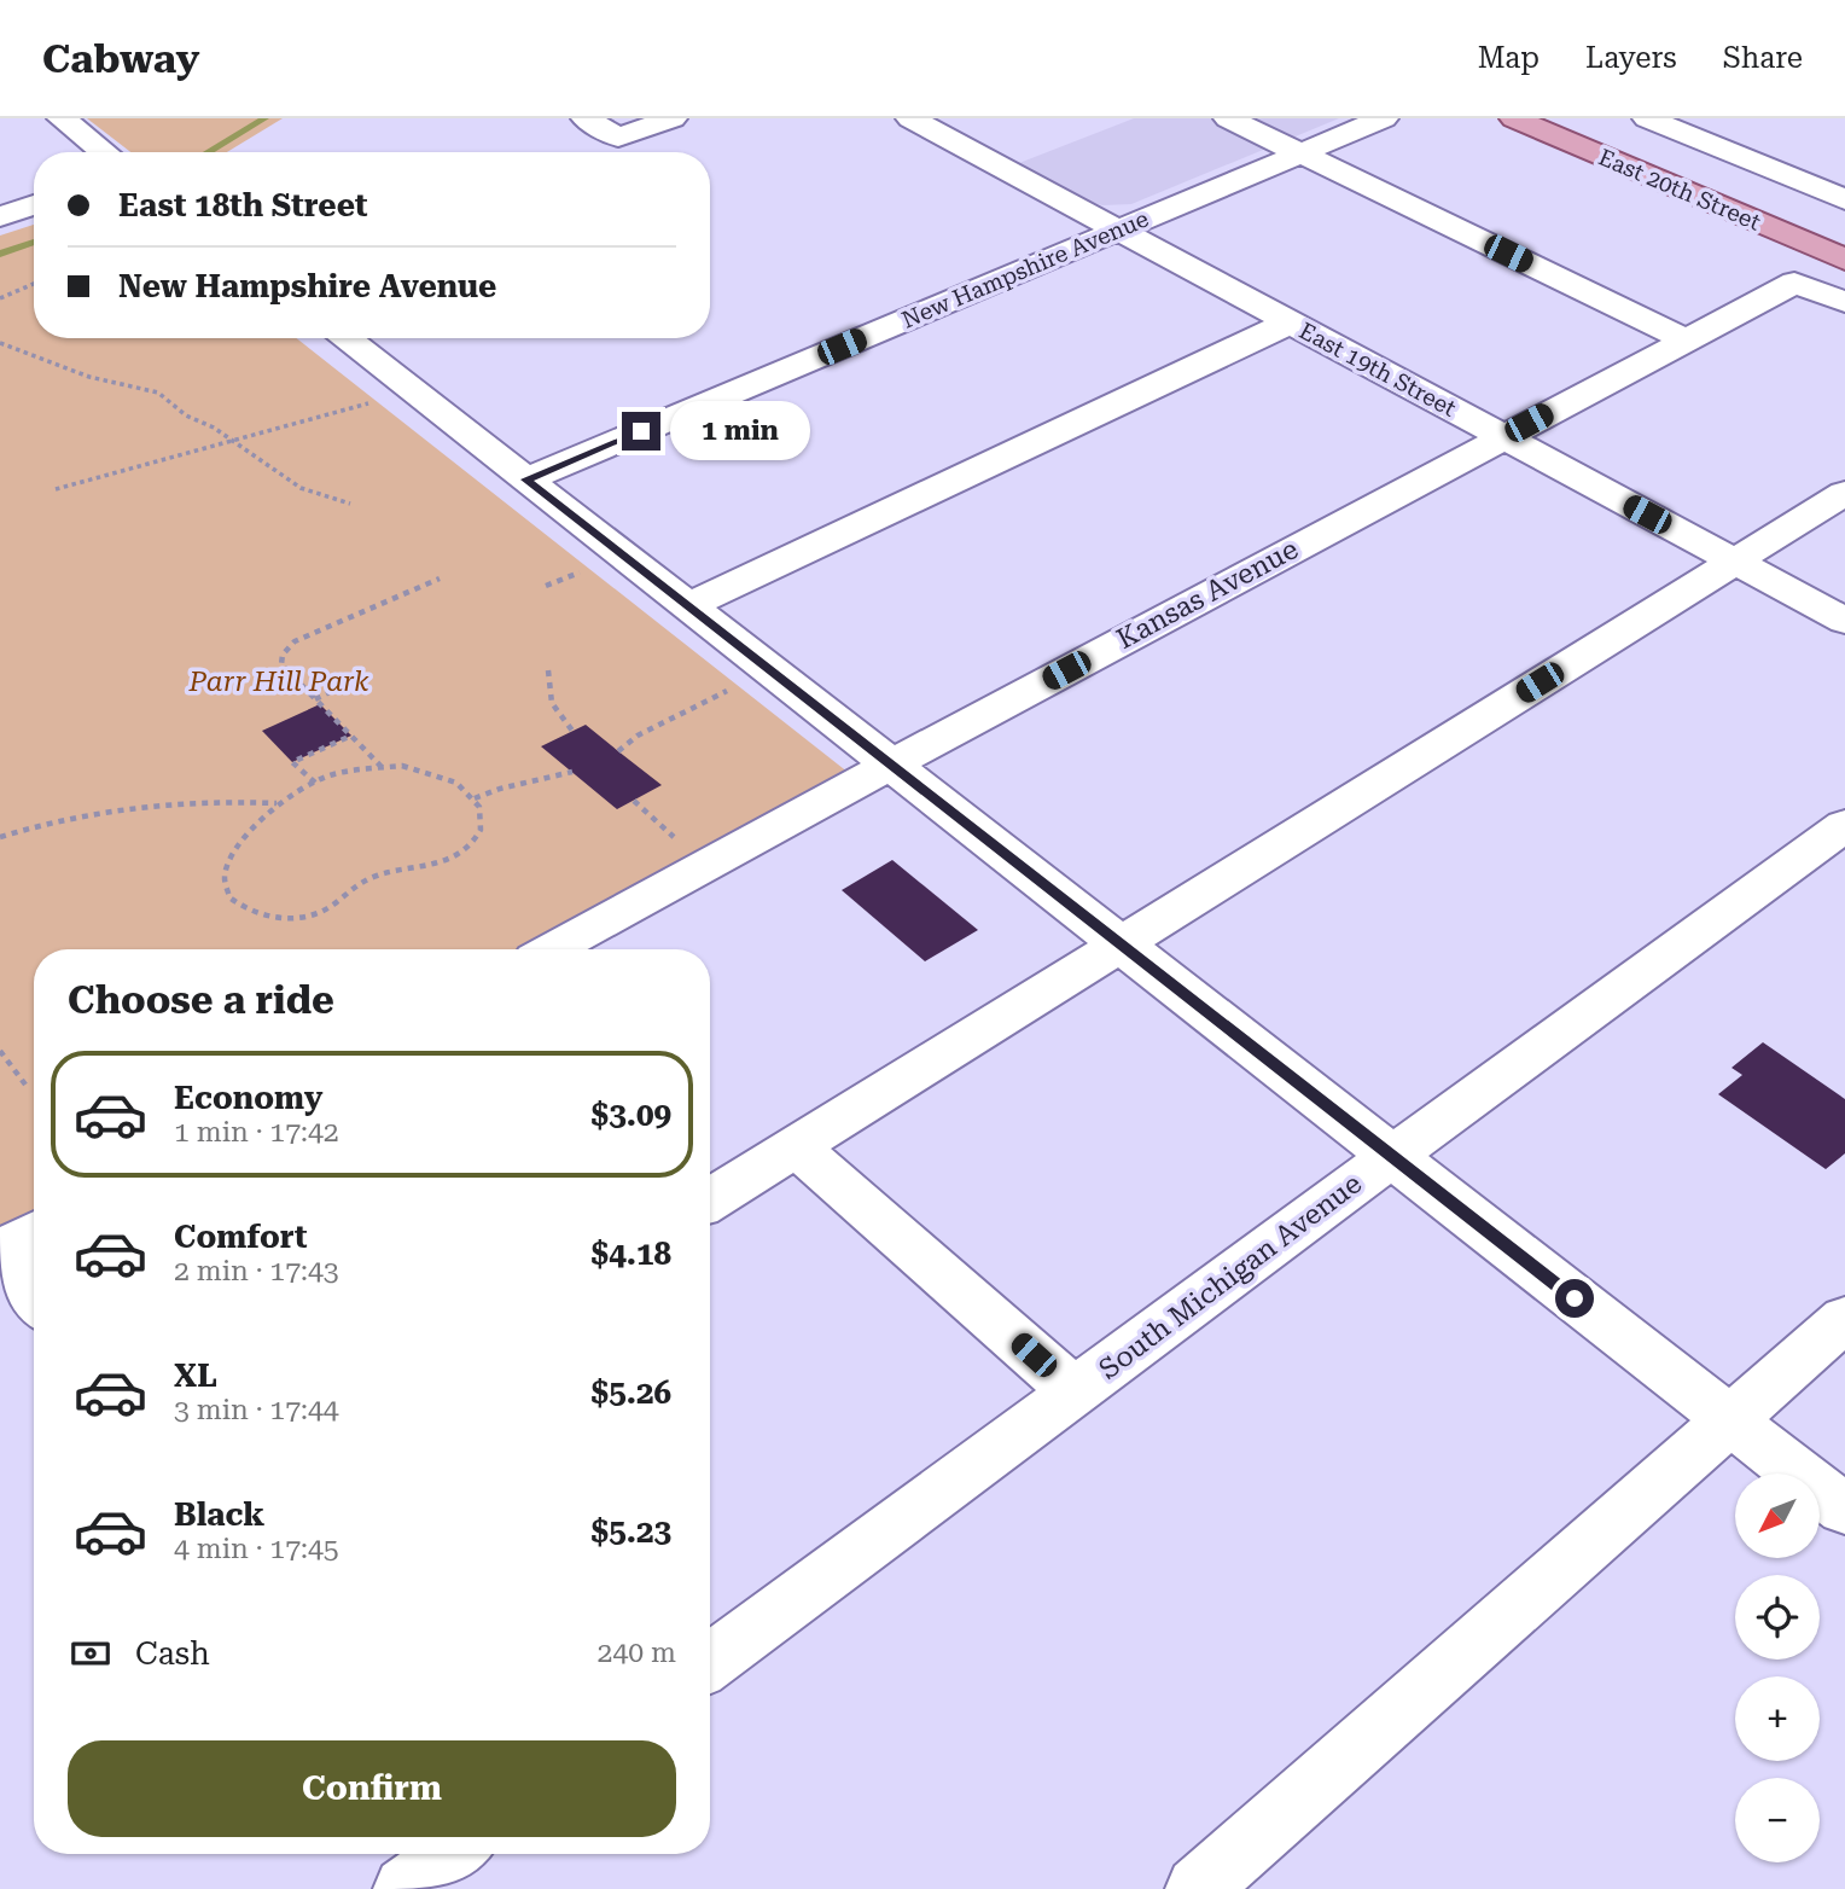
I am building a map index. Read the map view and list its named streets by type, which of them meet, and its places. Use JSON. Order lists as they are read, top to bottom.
{
  "streets": {
    "main road": ["East 20th Street"],
    "street": [
      "New Hampshire Avenue",
      "East 19th Street",
      "Kansas Avenue",
      "South Michigan Avenue"
    ]
  },
  "crossings": [
    ["New Hampshire Avenue", "East 19th Street"],
    ["East 19th Street", "Kansas Avenue"]
  ],
  "parks": ["Parr Hill Park"],
  "north": "bottom left",
  "page": {
    "header": "Cabway",
    "nav": ["Map", "Layers", "Share"],
    "banner": ["East 18th Street", "New Hampshire Avenue"],
    "bubble": "1 min",
    "heading": "Choose a ride",
    "list": [
      {
        "name": "Economy",
        "note": "1 min · 17:42",
        "value": "$3.09"
      },
      {
        "name": "Comfort",
        "note": "2 min · 17:43",
        "value": "$4.18"
      },
      {
        "name": "XL",
        "note": "3 min · 17:44",
        "value": "$5.26"
      },
      {
        "name": "Black",
        "note": "4 min · 17:45",
        "value": "$5.23"
      }
    ],
    "map_buttons": ["+", "−"],
    "pay": ["Cash", "240 m"],
    "buttons": "Confirm"
  }
}
